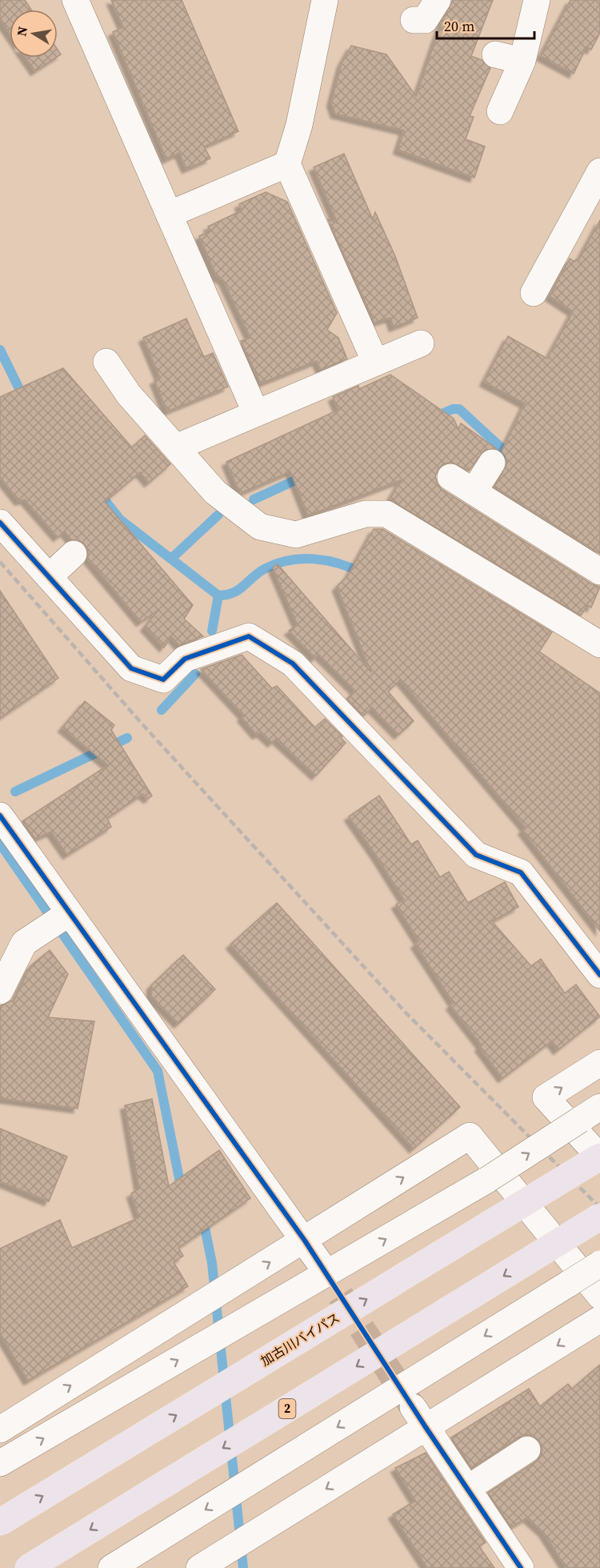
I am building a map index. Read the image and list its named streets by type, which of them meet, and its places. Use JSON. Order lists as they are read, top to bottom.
{
  "streets": {
    "highway": ["加古川バイパス", "2"]
  },
  "scale_bar": "20 m",
  "north": "left"
}
